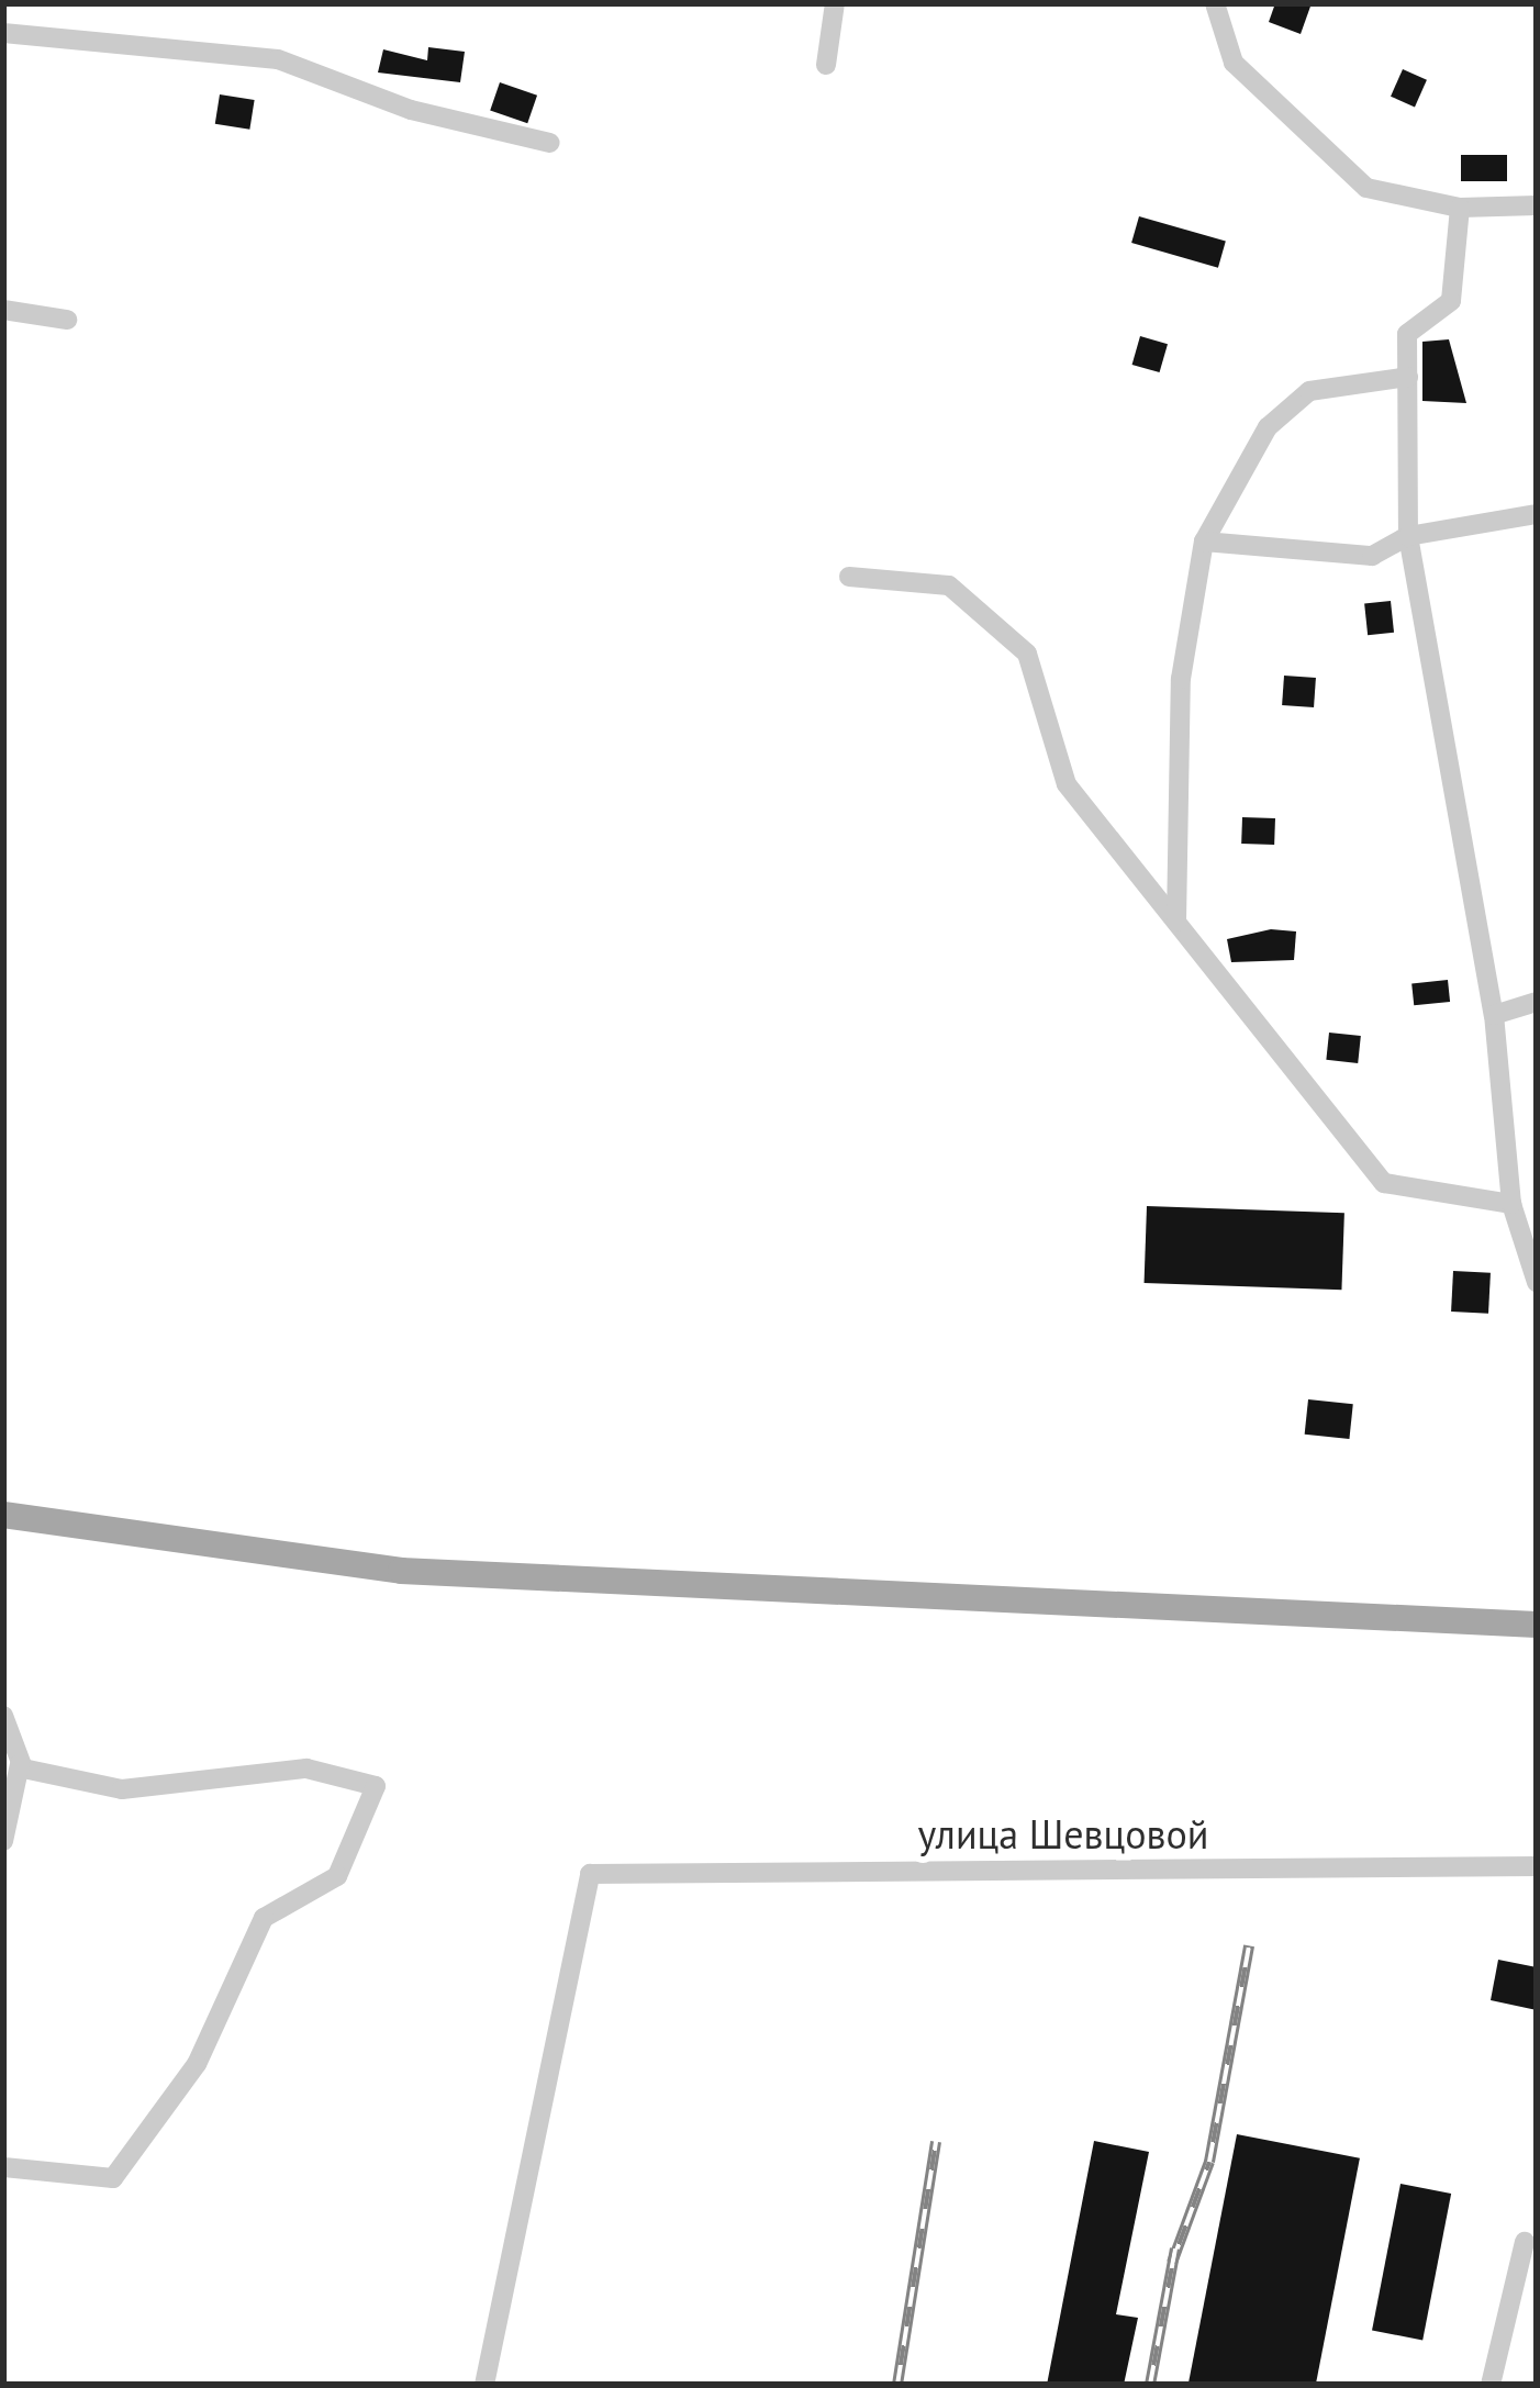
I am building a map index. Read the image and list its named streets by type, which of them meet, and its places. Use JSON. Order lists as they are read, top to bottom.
{
  "streets": {
    "street": ["улица Шевцовой"]
  }
}
